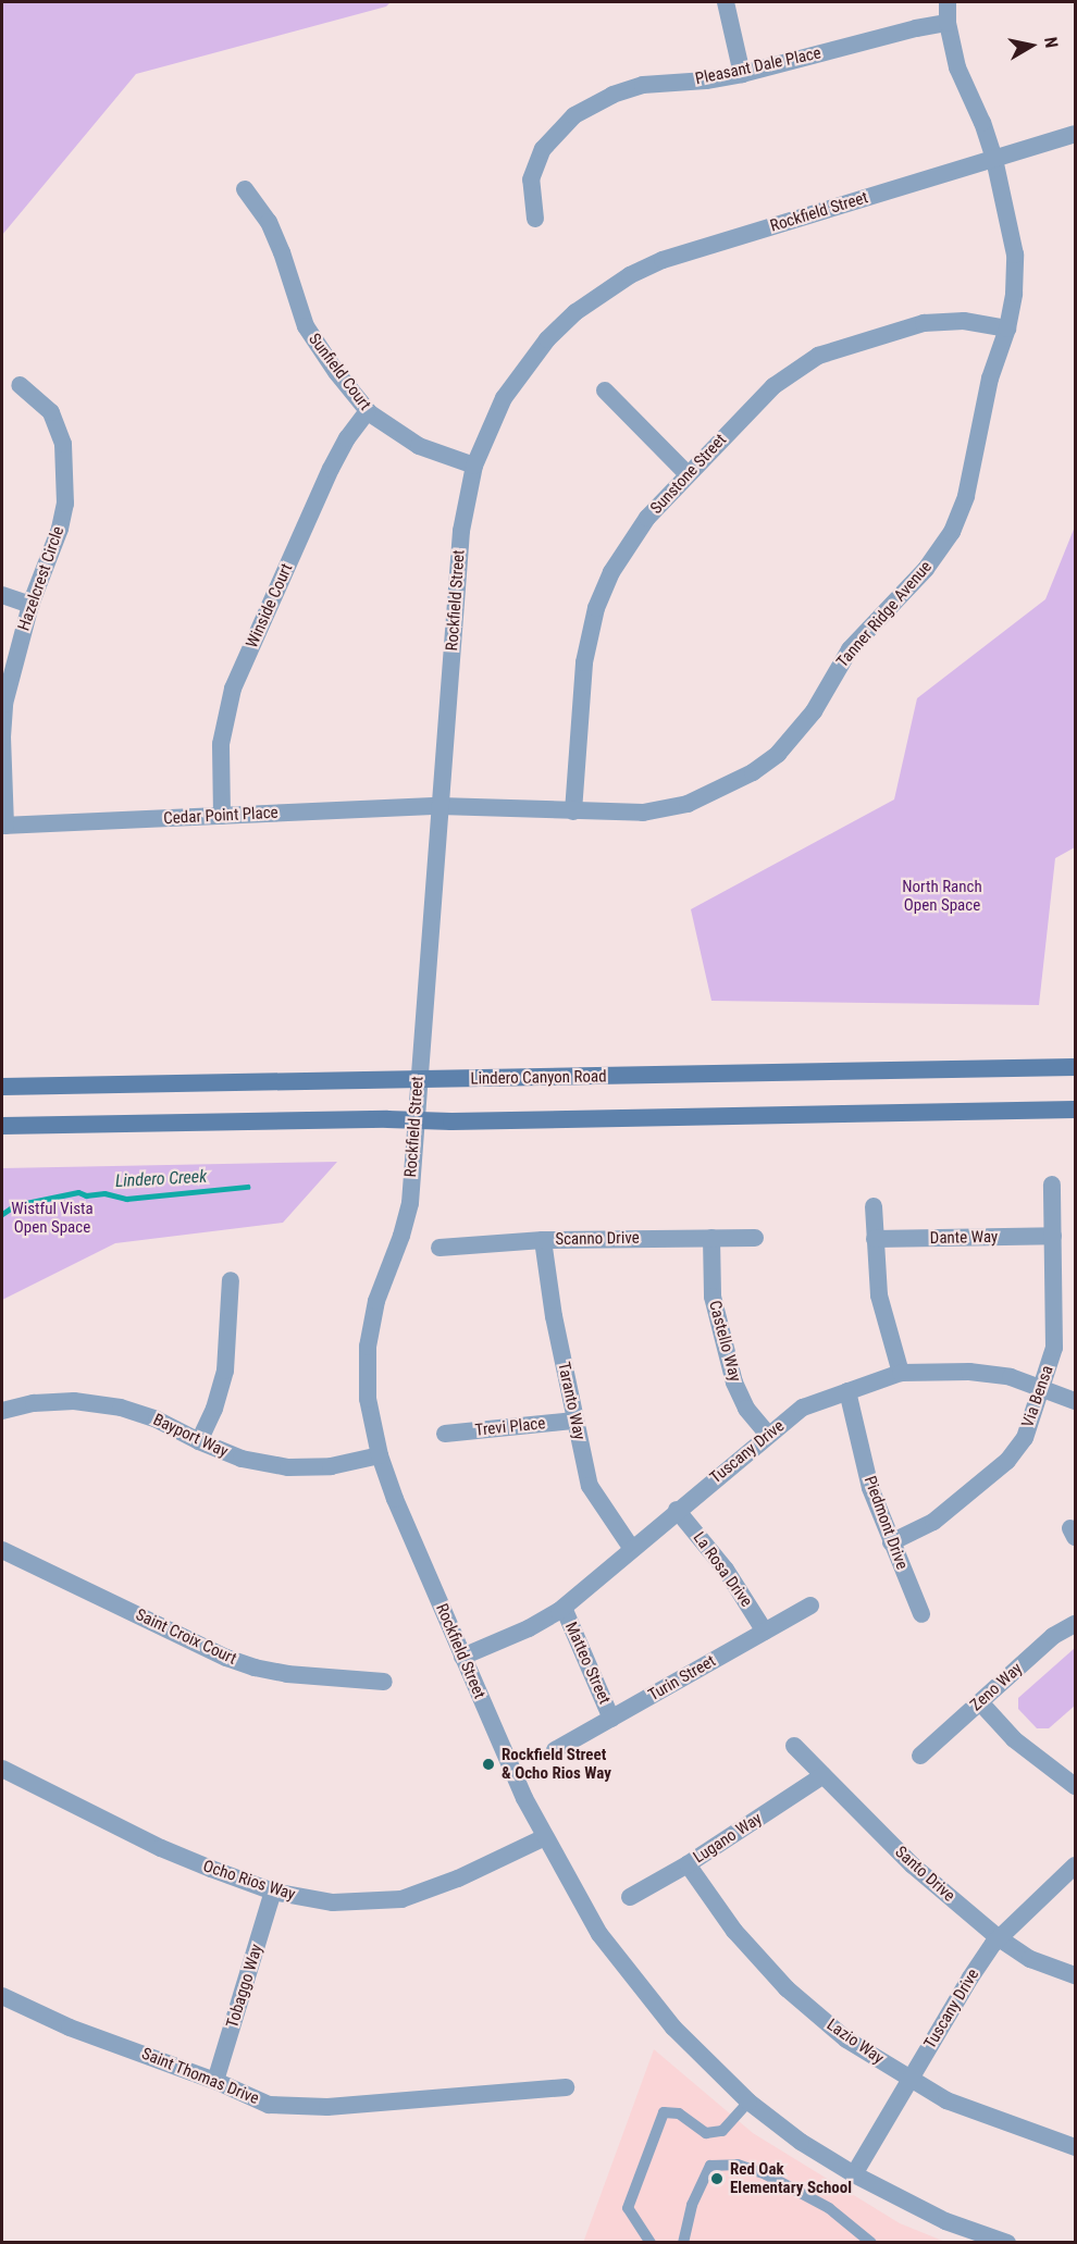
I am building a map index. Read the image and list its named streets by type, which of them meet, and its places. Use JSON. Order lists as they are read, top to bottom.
{
  "streets": {
    "main road": ["Lindero Canyon Road"],
    "street": [
      "Pleasant Dale Place",
      "Rockfield Street",
      "Sunfield Court",
      "Sunstone Street",
      "Hazelcrest Circle",
      "Winside Court",
      "Tanner Ridge Avenue",
      "Cedar Point Place",
      "Dante Way",
      "Scanno Drive",
      "Castello Way",
      "Via Bensa",
      "Taranto Way",
      "Trevi Place",
      "Bayport Way",
      "Tuscany Drive",
      "Piedmont Drive",
      "La Rosa Drive",
      "Saint Croix Court",
      "Matteo Street",
      "Turin Street",
      "Zeno Way",
      "Lugano Way",
      "Santo Drive",
      "Ocho Rios Way",
      "Tobaggo Way",
      "Lazio Way",
      "Saint Thomas Drive"
    ]
  },
  "crossings": [
    ["Pleasant Dale Place", "Tanner Ridge Avenue"],
    ["Rockfield Street", "Sunfield Court"],
    ["Rockfield Street", "Tanner Ridge Avenue"],
    ["Rockfield Street", "Cedar Point Place"],
    ["Rockfield Street", "Lindero Canyon Road"],
    ["Rockfield Street", "Bayport Way"],
    ["Rockfield Street", "Tuscany Drive"],
    ["Rockfield Street", "Ocho Rios Way"],
    ["Sunfield Court", "Winside Court"],
    ["Sunstone Street", "Tanner Ridge Avenue"],
    ["Hazelcrest Circle", "Cedar Point Place"],
    ["Winside Court", "Cedar Point Place"],
    ["Tanner Ridge Avenue", "Cedar Point Place"],
    ["Dante Way", "Via Bensa"],
    ["Scanno Drive", "Castello Way"],
    ["Scanno Drive", "Taranto Way"],
    ["Castello Way", "Tuscany Drive"],
    ["Via Bensa", "Tuscany Drive"],
    ["Via Bensa", "Piedmont Drive"],
    ["Taranto Way", "Trevi Place"],
    ["Taranto Way", "Tuscany Drive"],
    ["Tuscany Drive", "Piedmont Drive"],
    ["Tuscany Drive", "La Rosa Drive"],
    ["Tuscany Drive", "Matteo Street"],
    ["Tuscany Drive", "Santo Drive"],
    ["Tuscany Drive", "Lazio Way"],
    ["La Rosa Drive", "Turin Street"],
    ["Matteo Street", "Turin Street"],
    ["Lugano Way", "Santo Drive"],
    ["Lugano Way", "Lazio Way"],
    ["Ocho Rios Way", "Tobaggo Way"],
    ["Tobaggo Way", "Saint Thomas Drive"]
  ],
  "water": ["Lindero Creek"],
  "parks": ["North Ranch Open Space", "Wistful Vista Open Space"],
  "places": ["Rockfield Street & Ocho Rios Way", "Red Oak Elementary School"],
  "north": "right"
}
